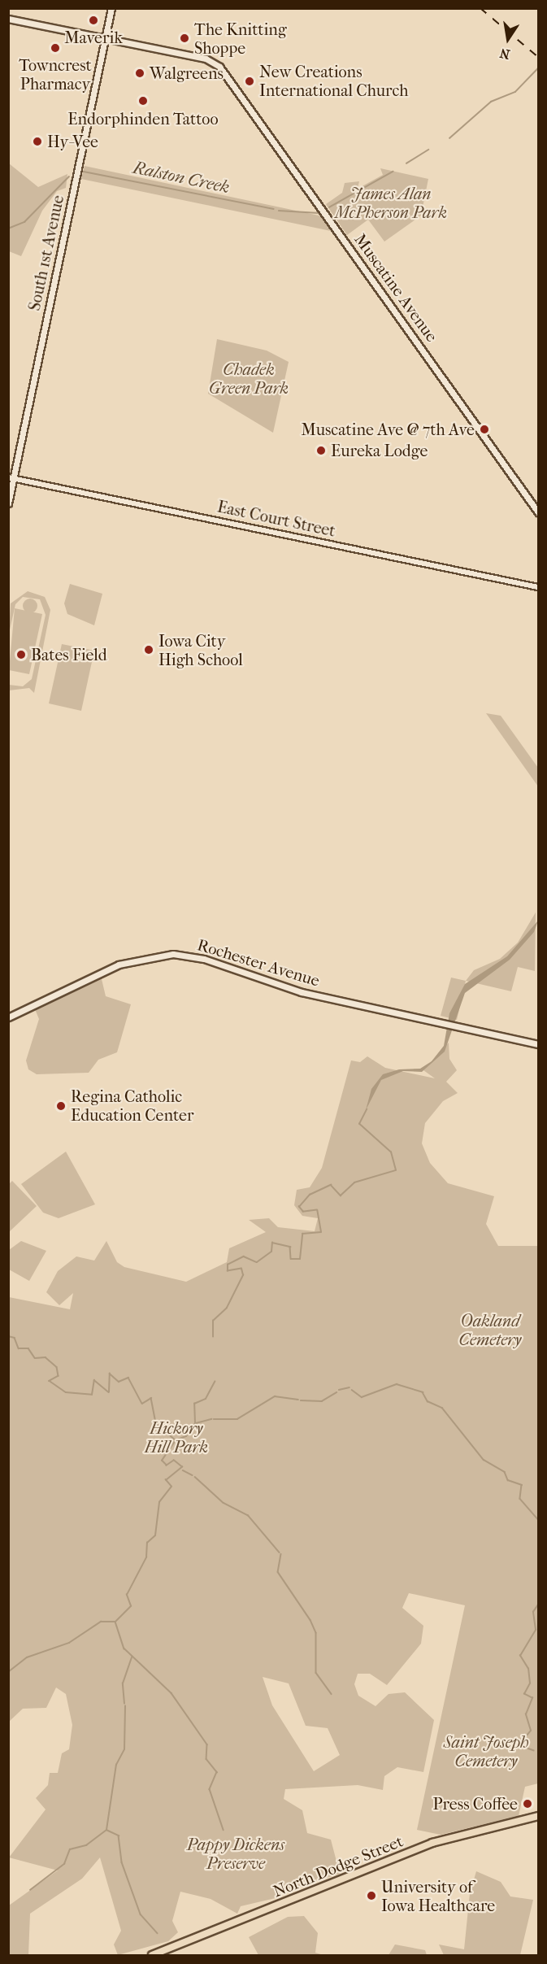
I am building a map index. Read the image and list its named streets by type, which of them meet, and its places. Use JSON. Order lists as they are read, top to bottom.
{
  "streets": {
    "main road": [
      "South 1st Avenue",
      "Muscatine Avenue",
      "Rochester Avenue",
      "North Dodge Street"
    ],
    "street": ["East Court Street"]
  },
  "crossings": [
    ["South 1st Avenue", "Muscatine Avenue"],
    ["South 1st Avenue", "East Court Street"]
  ],
  "water": ["Ralston Creek"],
  "parks": [
    "James Alan McPherson Park",
    "Chadek Green Park",
    "Oakland Cemetery",
    "Hickory Hill Park",
    "Saint Joseph Cemetery",
    "Pappy Dickens Preserve"
  ],
  "places": [
    "Maverik",
    "The Knitting Shoppe",
    "Towncrest Pharmacy",
    "Walgreens",
    "New Creations International Church",
    "Endorphinden Tattoo",
    "Hy-Vee",
    "Muscatine Ave @ 7th Ave",
    "Eureka Lodge",
    "Iowa City High School",
    "Bates Field",
    "Regina Catholic Education Center",
    "Press Coffee",
    "University of Iowa Healthcare"
  ],
  "north": "bottom"
}
